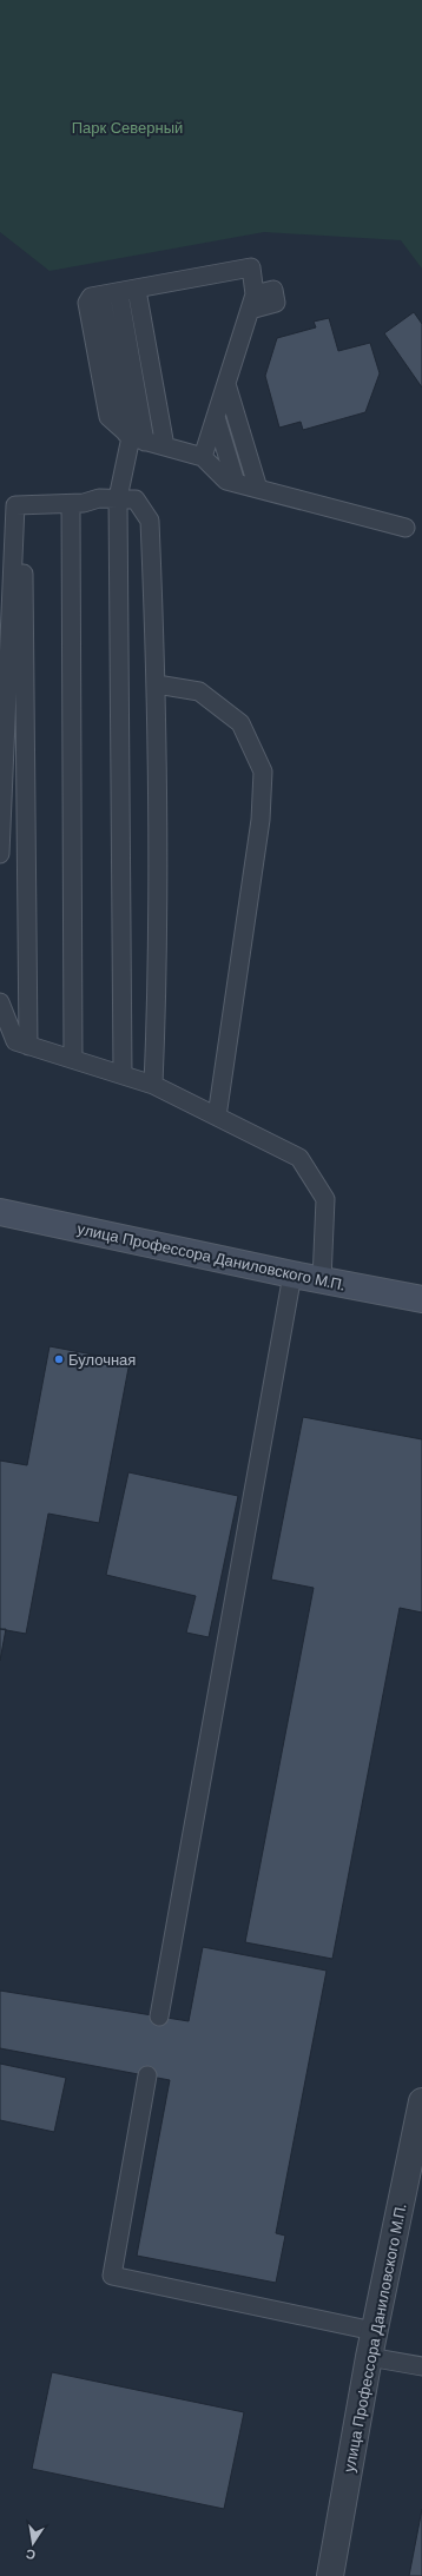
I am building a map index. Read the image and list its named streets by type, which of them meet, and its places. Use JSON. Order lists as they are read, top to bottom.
{
  "streets": {
    "main road": ["улица Профессора Даниловского М.П."]
  },
  "parks": ["Парк Северный"],
  "places": ["Булочная"],
  "north": "bottom"
}
